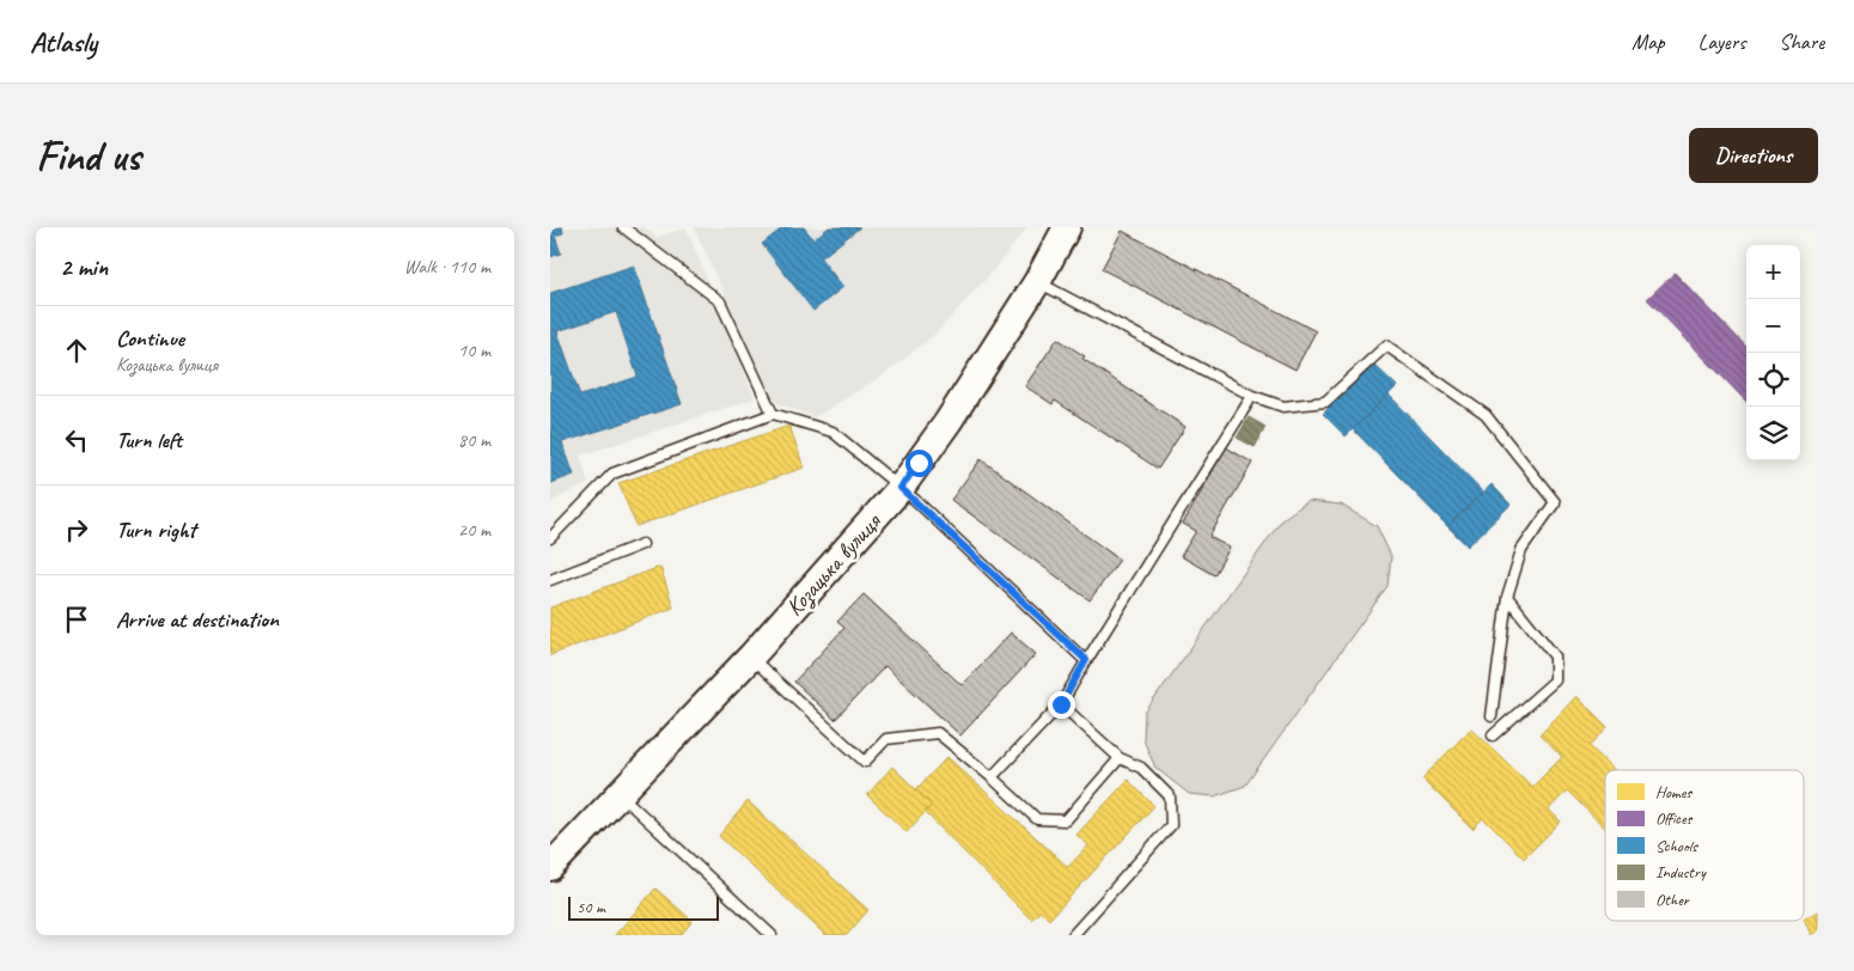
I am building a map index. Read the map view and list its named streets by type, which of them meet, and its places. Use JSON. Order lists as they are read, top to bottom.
{
  "streets": {
    "main road": ["Козацька вулиця"]
  },
  "legend": [
    "Homes",
    "Offices",
    "Schools",
    "Industry",
    "Other"
  ],
  "scale_bar": "50 m",
  "page": {
    "header": "Atlasly",
    "nav": ["Map", "Layers", "Share"],
    "buttons": "Directions",
    "title": "Find us",
    "heading": ["2 min", "Walk · 110 m"],
    "map_buttons": ["+", "−"],
    "list": [
      ["Continue", "Козацька вулиця", "10 m"],
      ["Turn left", "80 m"],
      ["Turn right", "20 m"],
      "Arrive at destination"
    ],
    "scale": "50 m"
  }
}
